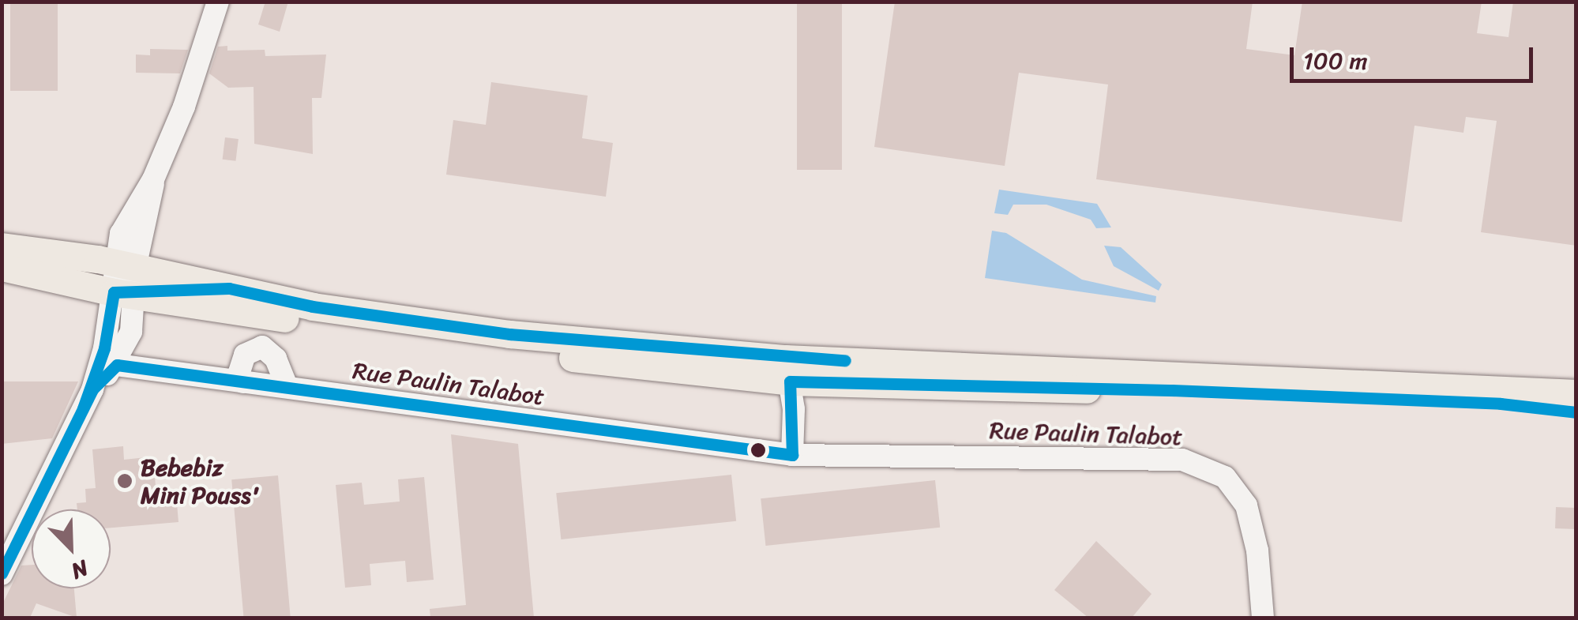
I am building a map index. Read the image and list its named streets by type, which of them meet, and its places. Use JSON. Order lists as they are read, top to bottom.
{
  "streets": {
    "street": ["Rue Paulin Talabot"]
  },
  "places": ["Bebebiz Mini Pouss'"],
  "scale_bar": "100 m",
  "north": "bottom right"
}
